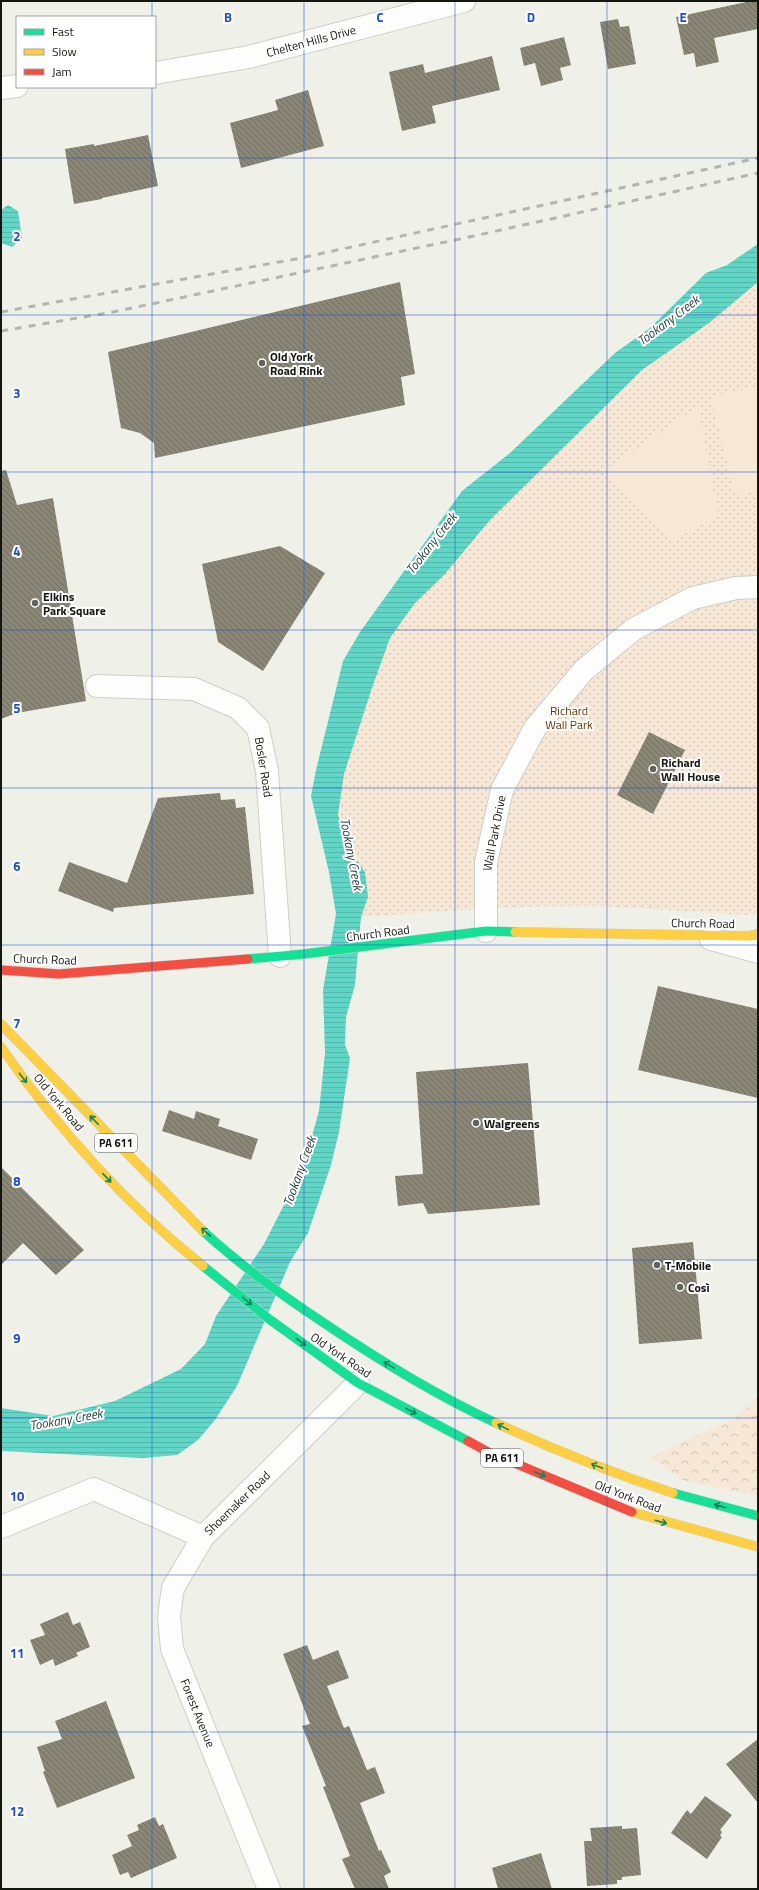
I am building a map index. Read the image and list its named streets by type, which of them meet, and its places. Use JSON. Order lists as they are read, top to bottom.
{
  "streets": {
    "main road": ["Church Road", "Old York Road", "PA 611"],
    "street": [
      "Chelten Hills Drive",
      "Bosler Road",
      "Wall Park Drive",
      "Shoemaker Road",
      "Forest Avenue"
    ]
  },
  "crossings": [
    ["Bosler Road", "Church Road"],
    ["Wall Park Drive", "Church Road"],
    ["Old York Road", "Shoemaker Road"],
    ["Shoemaker Road", "Forest Avenue"]
  ],
  "water": ["Tookany Creek"],
  "parks": ["Richard Wall Park"],
  "places": [
    "Old York Road Rink",
    "Elkins Park Square",
    "Richard Wall House",
    "Walgreens",
    "T-Mobile",
    "Così"
  ],
  "legend": ["Fast", "Slow", "Jam"],
  "grid": {
    "columns": [
      "B",
      "C",
      "D",
      "E"
    ],
    "rows": [
      "2",
      "3",
      "4",
      "5",
      "6",
      "7",
      "8",
      "9",
      "10",
      "11",
      "12"
    ]
  }
}
